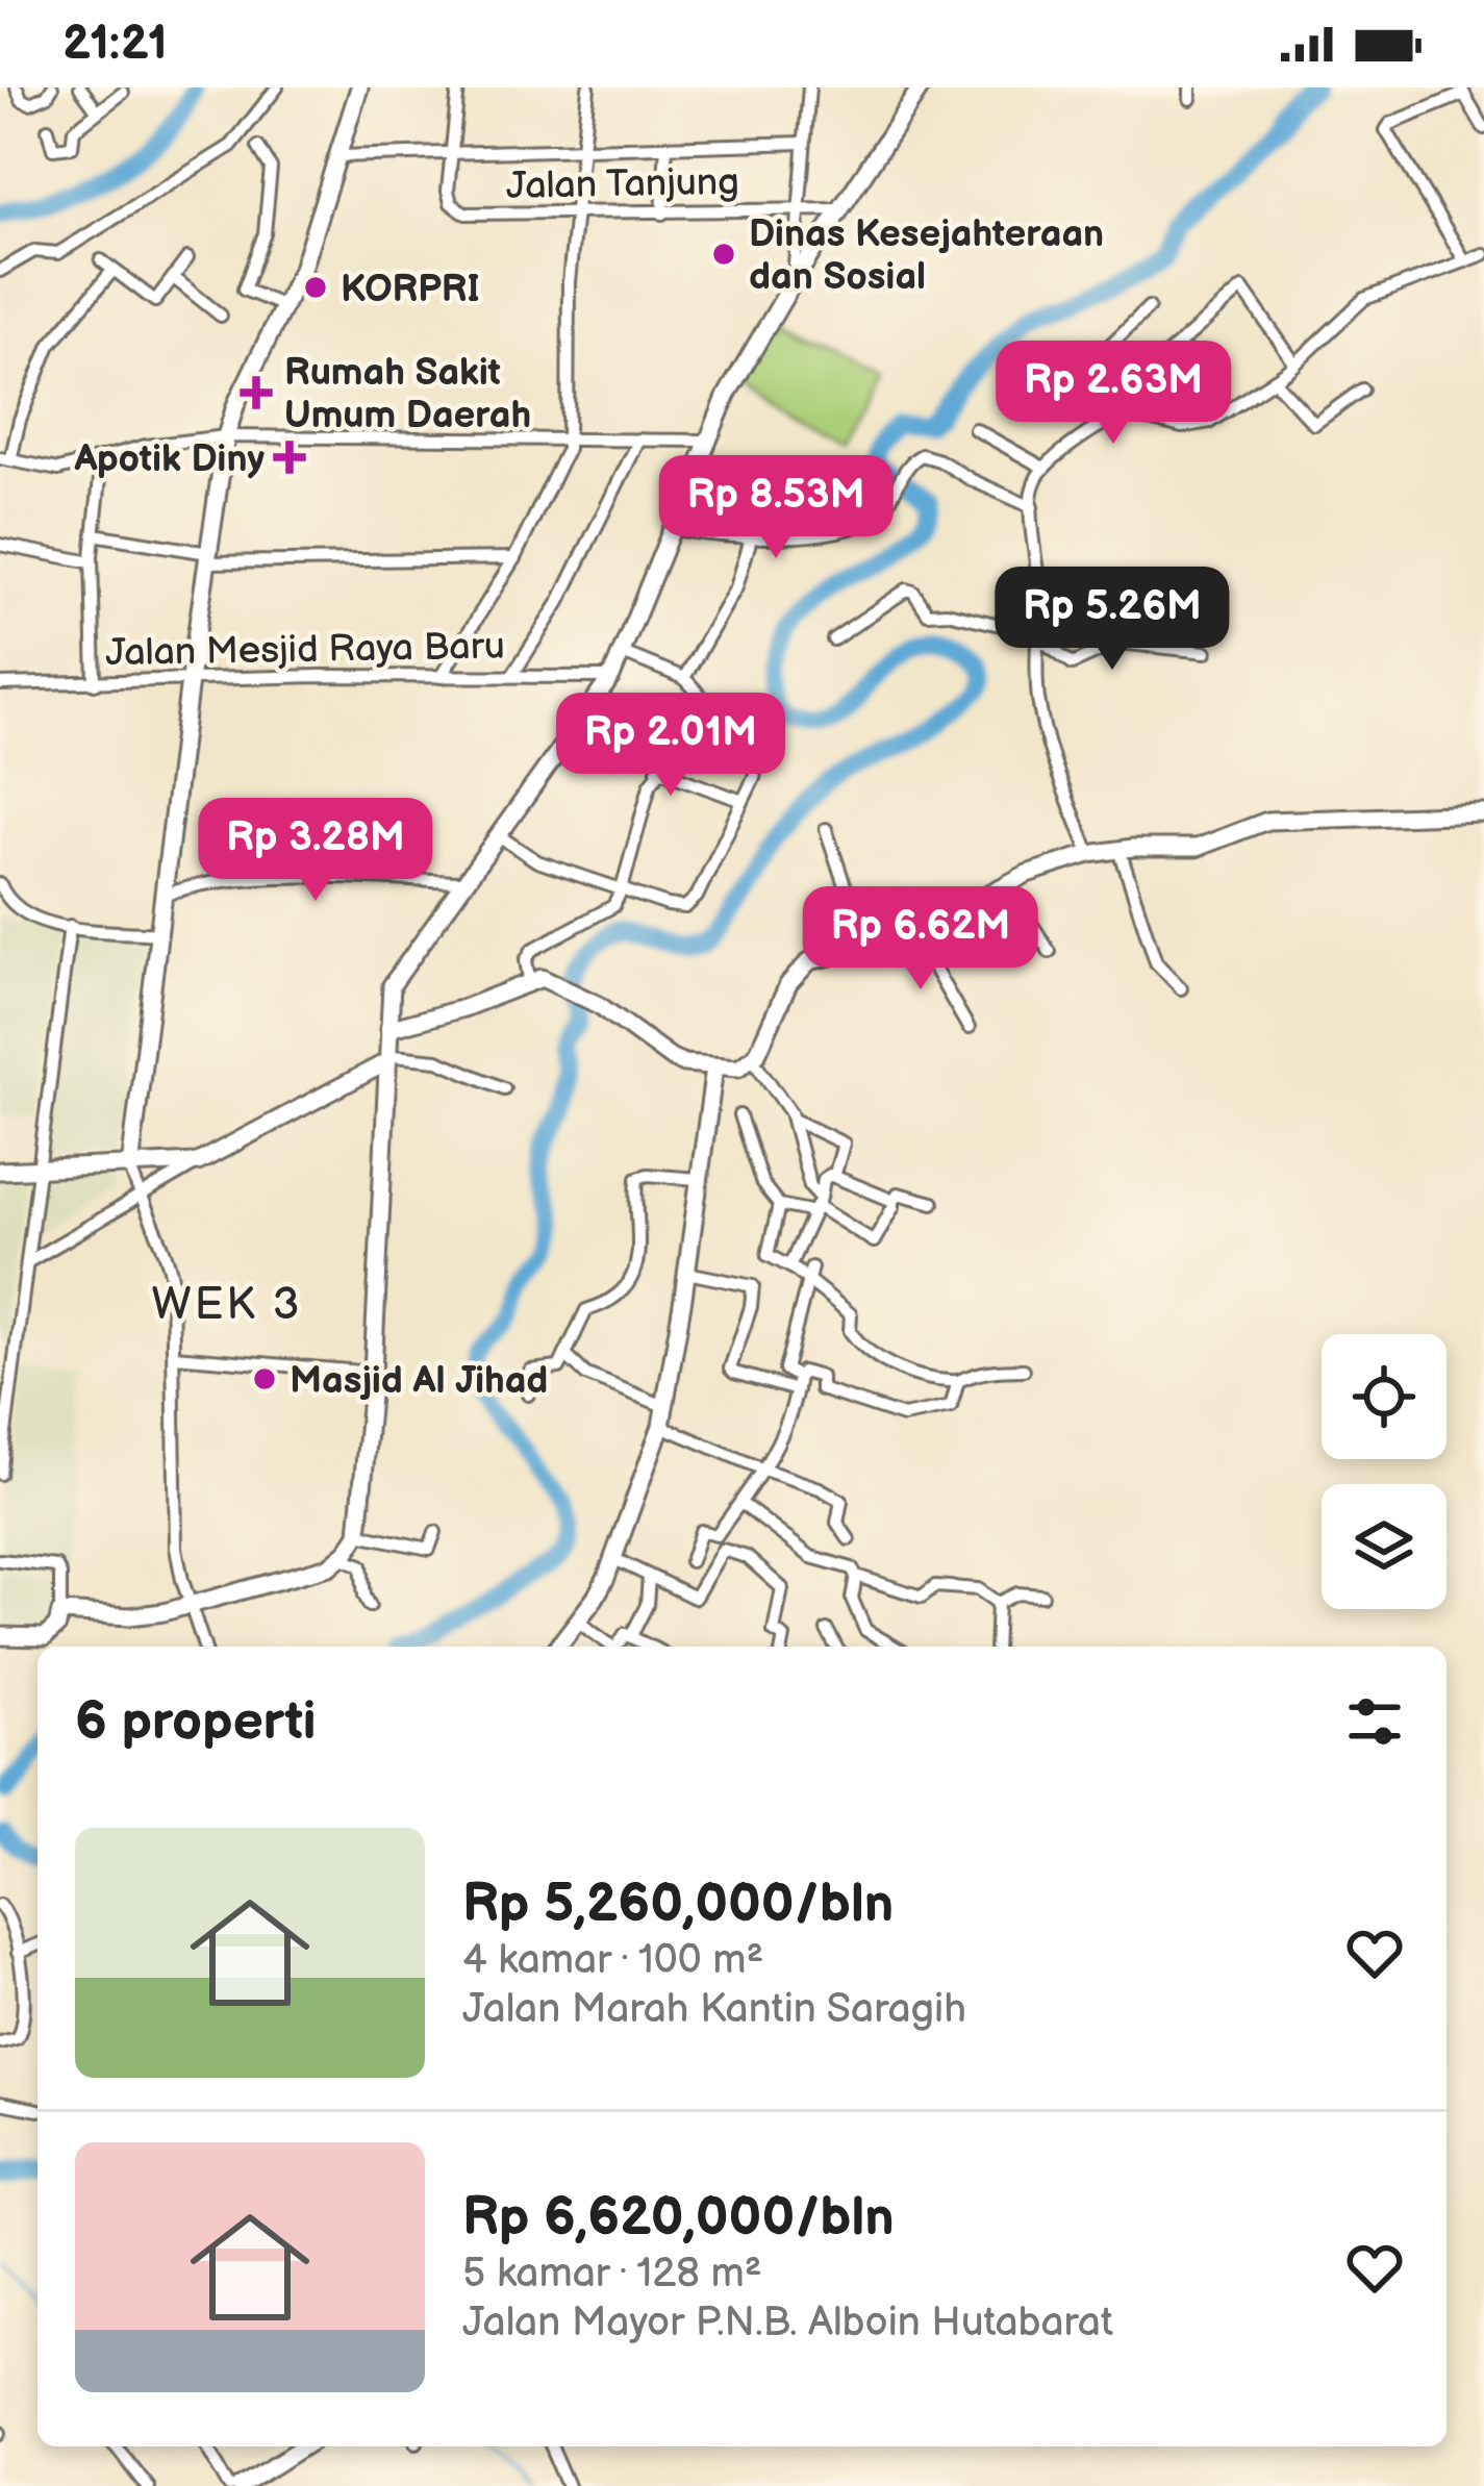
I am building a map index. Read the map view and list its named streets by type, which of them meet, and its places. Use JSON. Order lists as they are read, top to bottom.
{
  "streets": {
    "street": ["Jalan Tanjung", "Jalan Mesjid Raya Baru"]
  },
  "districts": ["WEK 3"],
  "places": {
    "other": ["Dinas Kesejahteraan dan Sosial", "KORPRI", "Masjid Al Jihad"],
    "health": ["Rumah Sakit Umum Daerah", "Apotik Diny"]
  },
  "page": {
    "status": "21:21",
    "price": [
      "Rp 2.63M",
      "Rp 8.53M",
      "Rp 5.26M",
      "Rp 2.01M",
      "Rp 3.28M",
      "Rp 6.62M"
    ],
    "heading": "6 properti",
    "list": [
      {
        "name": "Rp 5,260,000/bln",
        "note": "4 kamar · 100 m² · Jalan Marah Kantin Saragih"
      },
      {
        "name": "Rp 6,620,000/bln",
        "note": "5 kamar · 128 m² · Jalan Mayor P.N.B. Alboin Hutabarat"
      }
    ]
  }
}
